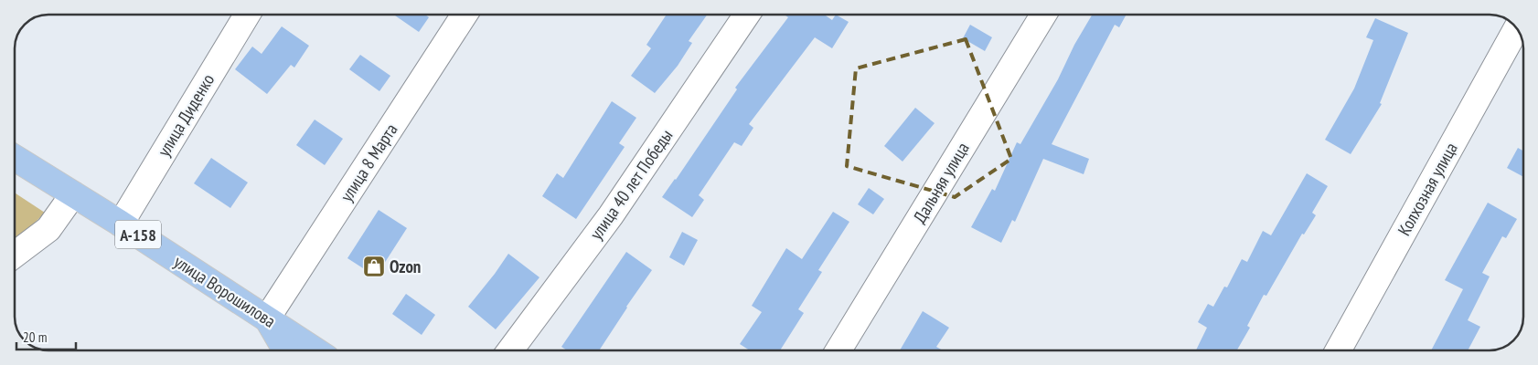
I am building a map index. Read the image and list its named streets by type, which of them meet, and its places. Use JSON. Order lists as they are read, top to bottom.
{
  "streets": {
    "main road": ["А-158", "улица Ворошилова"],
    "street": [
      "улица Диденко",
      "улица 8 Марта",
      "Дальняя улица",
      "улица 40 лет Победы",
      "Колхозная улица"
    ]
  },
  "crossings": [
    ["улица Диденко", "улица Ворошилова"],
    ["улица 8 Марта", "А-158"],
    ["улица 8 Марта", "улица Ворошилова"],
    ["А-158", "улица Ворошилова"]
  ],
  "places": {
    "shop": ["Ozon"]
  },
  "scale_bar": "20 m"
}
